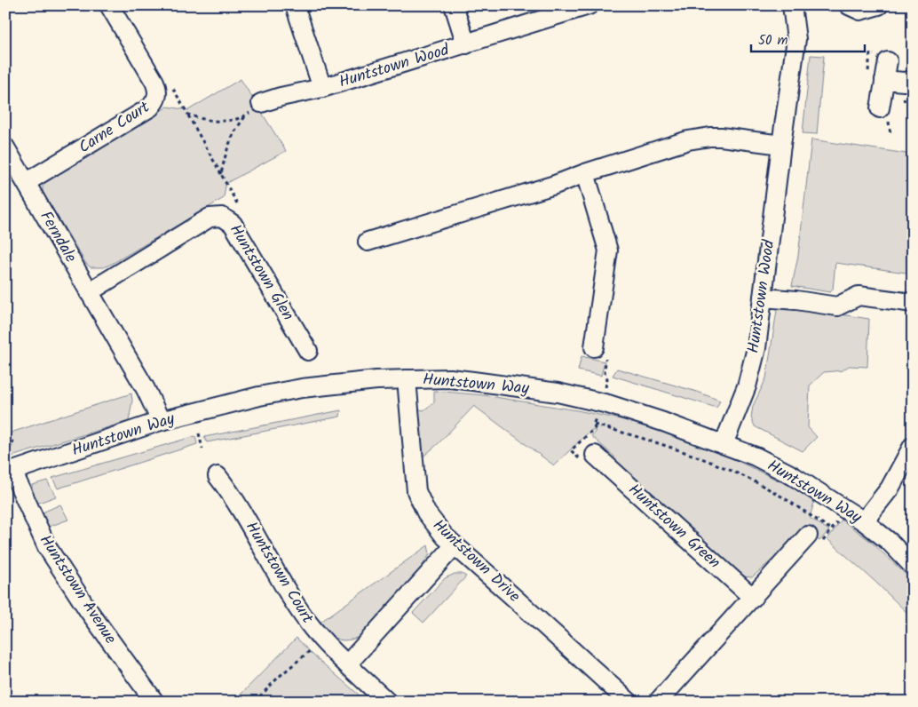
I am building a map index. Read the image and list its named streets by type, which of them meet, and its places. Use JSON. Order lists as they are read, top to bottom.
{
  "streets": {
    "street": [
      "Huntstown Wood",
      "Carne Court",
      "Ferndale",
      "Huntstown Glen",
      "Huntstown Way",
      "Huntstown Green",
      "Huntstown Drive",
      "Huntstown Court",
      "Huntstown Avenue"
    ]
  },
  "crossings": [
    ["Huntstown Wood", "Huntstown Way"],
    ["Carne Court", "Ferndale"],
    ["Ferndale", "Huntstown Glen"],
    ["Ferndale", "Huntstown Way"],
    ["Huntstown Way", "Huntstown Drive"],
    ["Huntstown Way", "Huntstown Avenue"]
  ],
  "scale_bar": "50 m"
}
